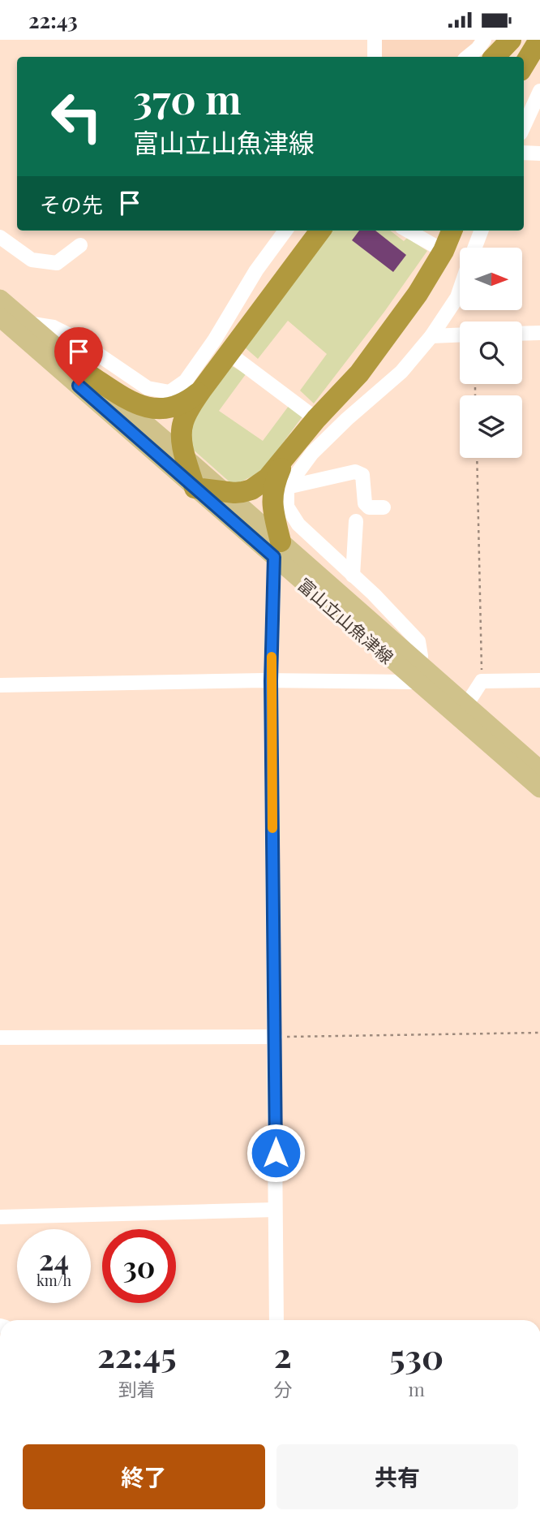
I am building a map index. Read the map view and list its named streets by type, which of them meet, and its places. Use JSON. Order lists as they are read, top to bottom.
{
  "streets": {
    "main road": ["富山立山魚津線"]
  },
  "north": "right",
  "page": {
    "status": "22:43",
    "turn": ["370 m", "富山立山魚津線"],
    "then": "その先",
    "speed": "24 km/h",
    "limit": "30",
    "eta": [
      "22:45",
      "到着",
      "2",
      "分",
      "530",
      "m"
    ],
    "buttons": ["終了", "共有"]
  }
}
